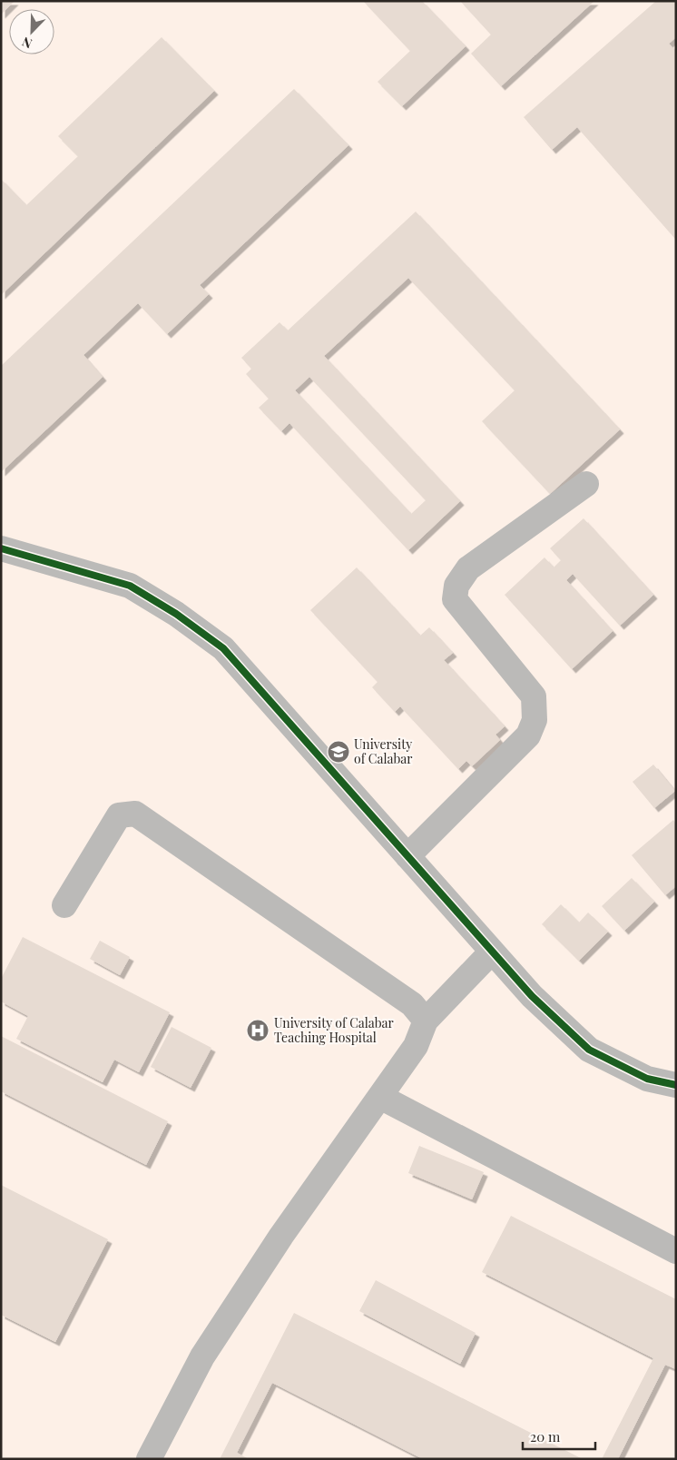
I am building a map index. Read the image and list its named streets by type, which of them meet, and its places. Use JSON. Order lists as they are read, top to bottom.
{
  "places": {
    "school or university": ["University of Calabar"],
    "hospital": ["University of Calabar Teaching Hospital"]
  },
  "scale_bar": "20 m",
  "north": "bottom left"
}
